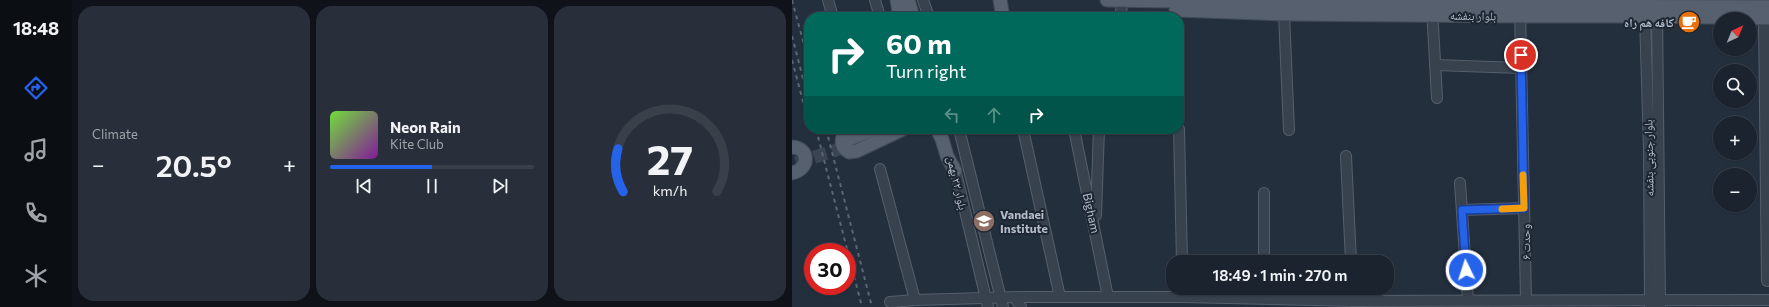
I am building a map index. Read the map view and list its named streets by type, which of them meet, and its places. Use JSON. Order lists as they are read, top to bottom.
{
  "streets": {
    "main road": ["بلوار بنفشه"],
    "street": [
      "بلوار جنوبی بنفشه",
      "بلوار ۲۲ بهمن",
      "Bigham",
      "وحدت ۶"
    ]
  },
  "crossings": [
    ["بلوار بنفشه", "بلوار جنوبی بنفشه"],
    ["بلوار بنفشه", "وحدت ۶"]
  ],
  "places": {
    "cafe": ["کافه هم راه"],
    "school or university": ["Vandaei Institute"]
  },
  "north": "top right",
  "page": {
    "tabs": "18:48",
    "tile": "Climate",
    "map_buttons": ["+", "−"],
    "turn": ["60 m", "Turn right"],
    "song": ["Neon Rain", "Kite Club"],
    "heat": ["−", "20.5°", "+"],
    "limit": "30",
    "trip": "18:49 · 1 min · 270 m",
    "gauge": ["27", "km/h"]
  }
}
